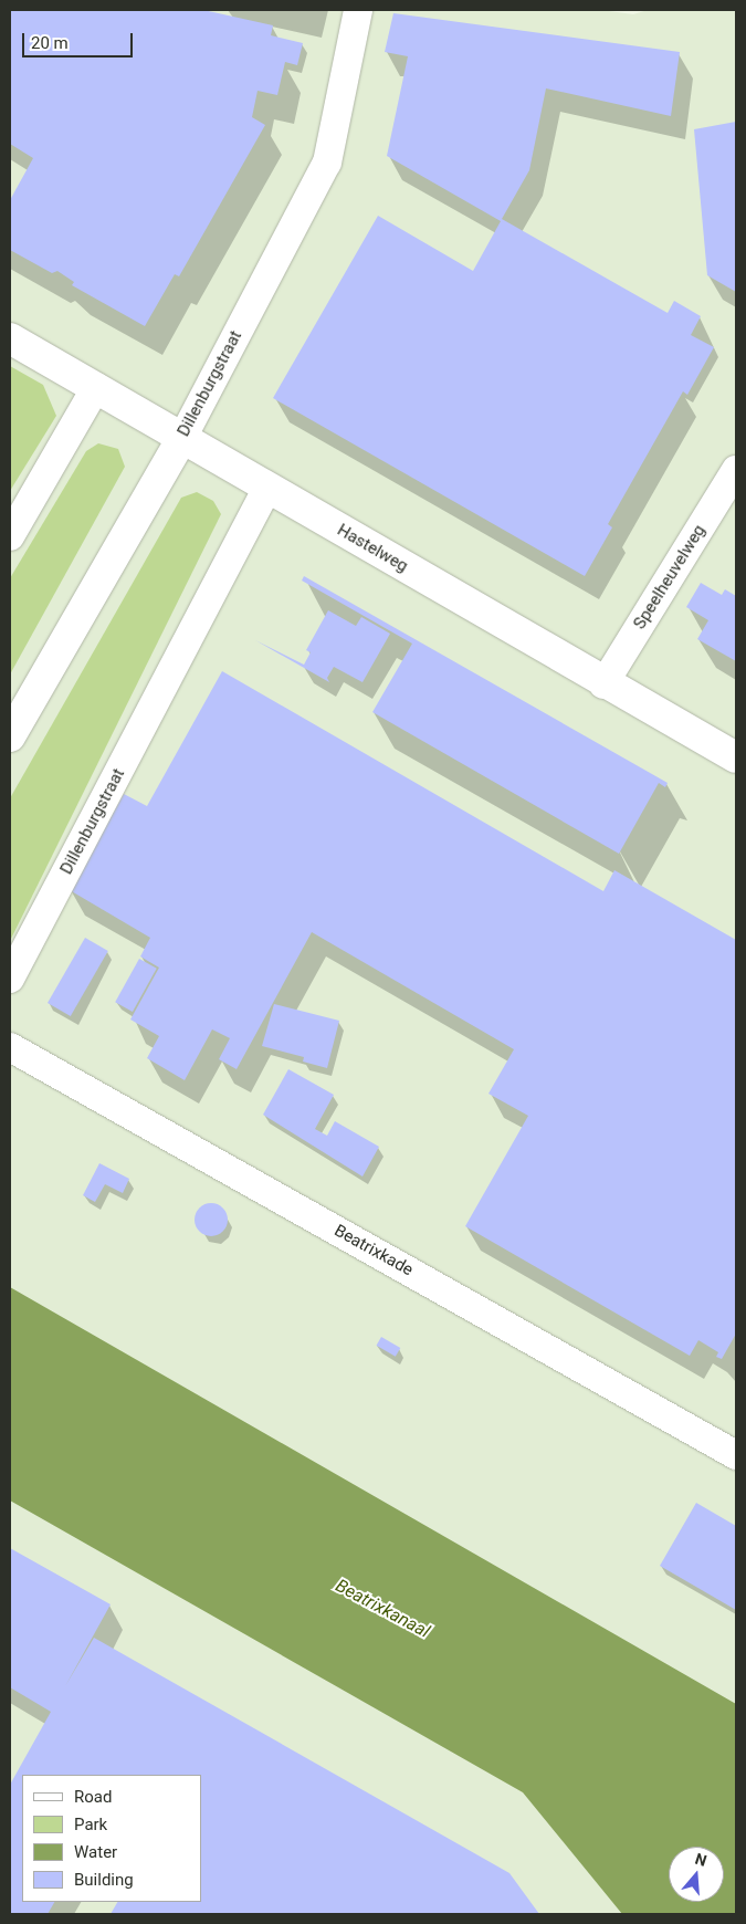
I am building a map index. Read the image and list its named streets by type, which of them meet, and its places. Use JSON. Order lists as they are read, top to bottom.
{
  "streets": {
    "street": [
      "Dillenburgstraat",
      "Hastelweg",
      "Speelheuvelweg",
      "Beatrixkade"
    ]
  },
  "crossings": [
    ["Dillenburgstraat", "Hastelweg"],
    ["Hastelweg", "Speelheuvelweg"]
  ],
  "water": ["Beatrixkanaal"],
  "legend": [
    "Road",
    "Park",
    "Water",
    "Building"
  ],
  "scale_bar": "20 m",
  "north": "top"
}
